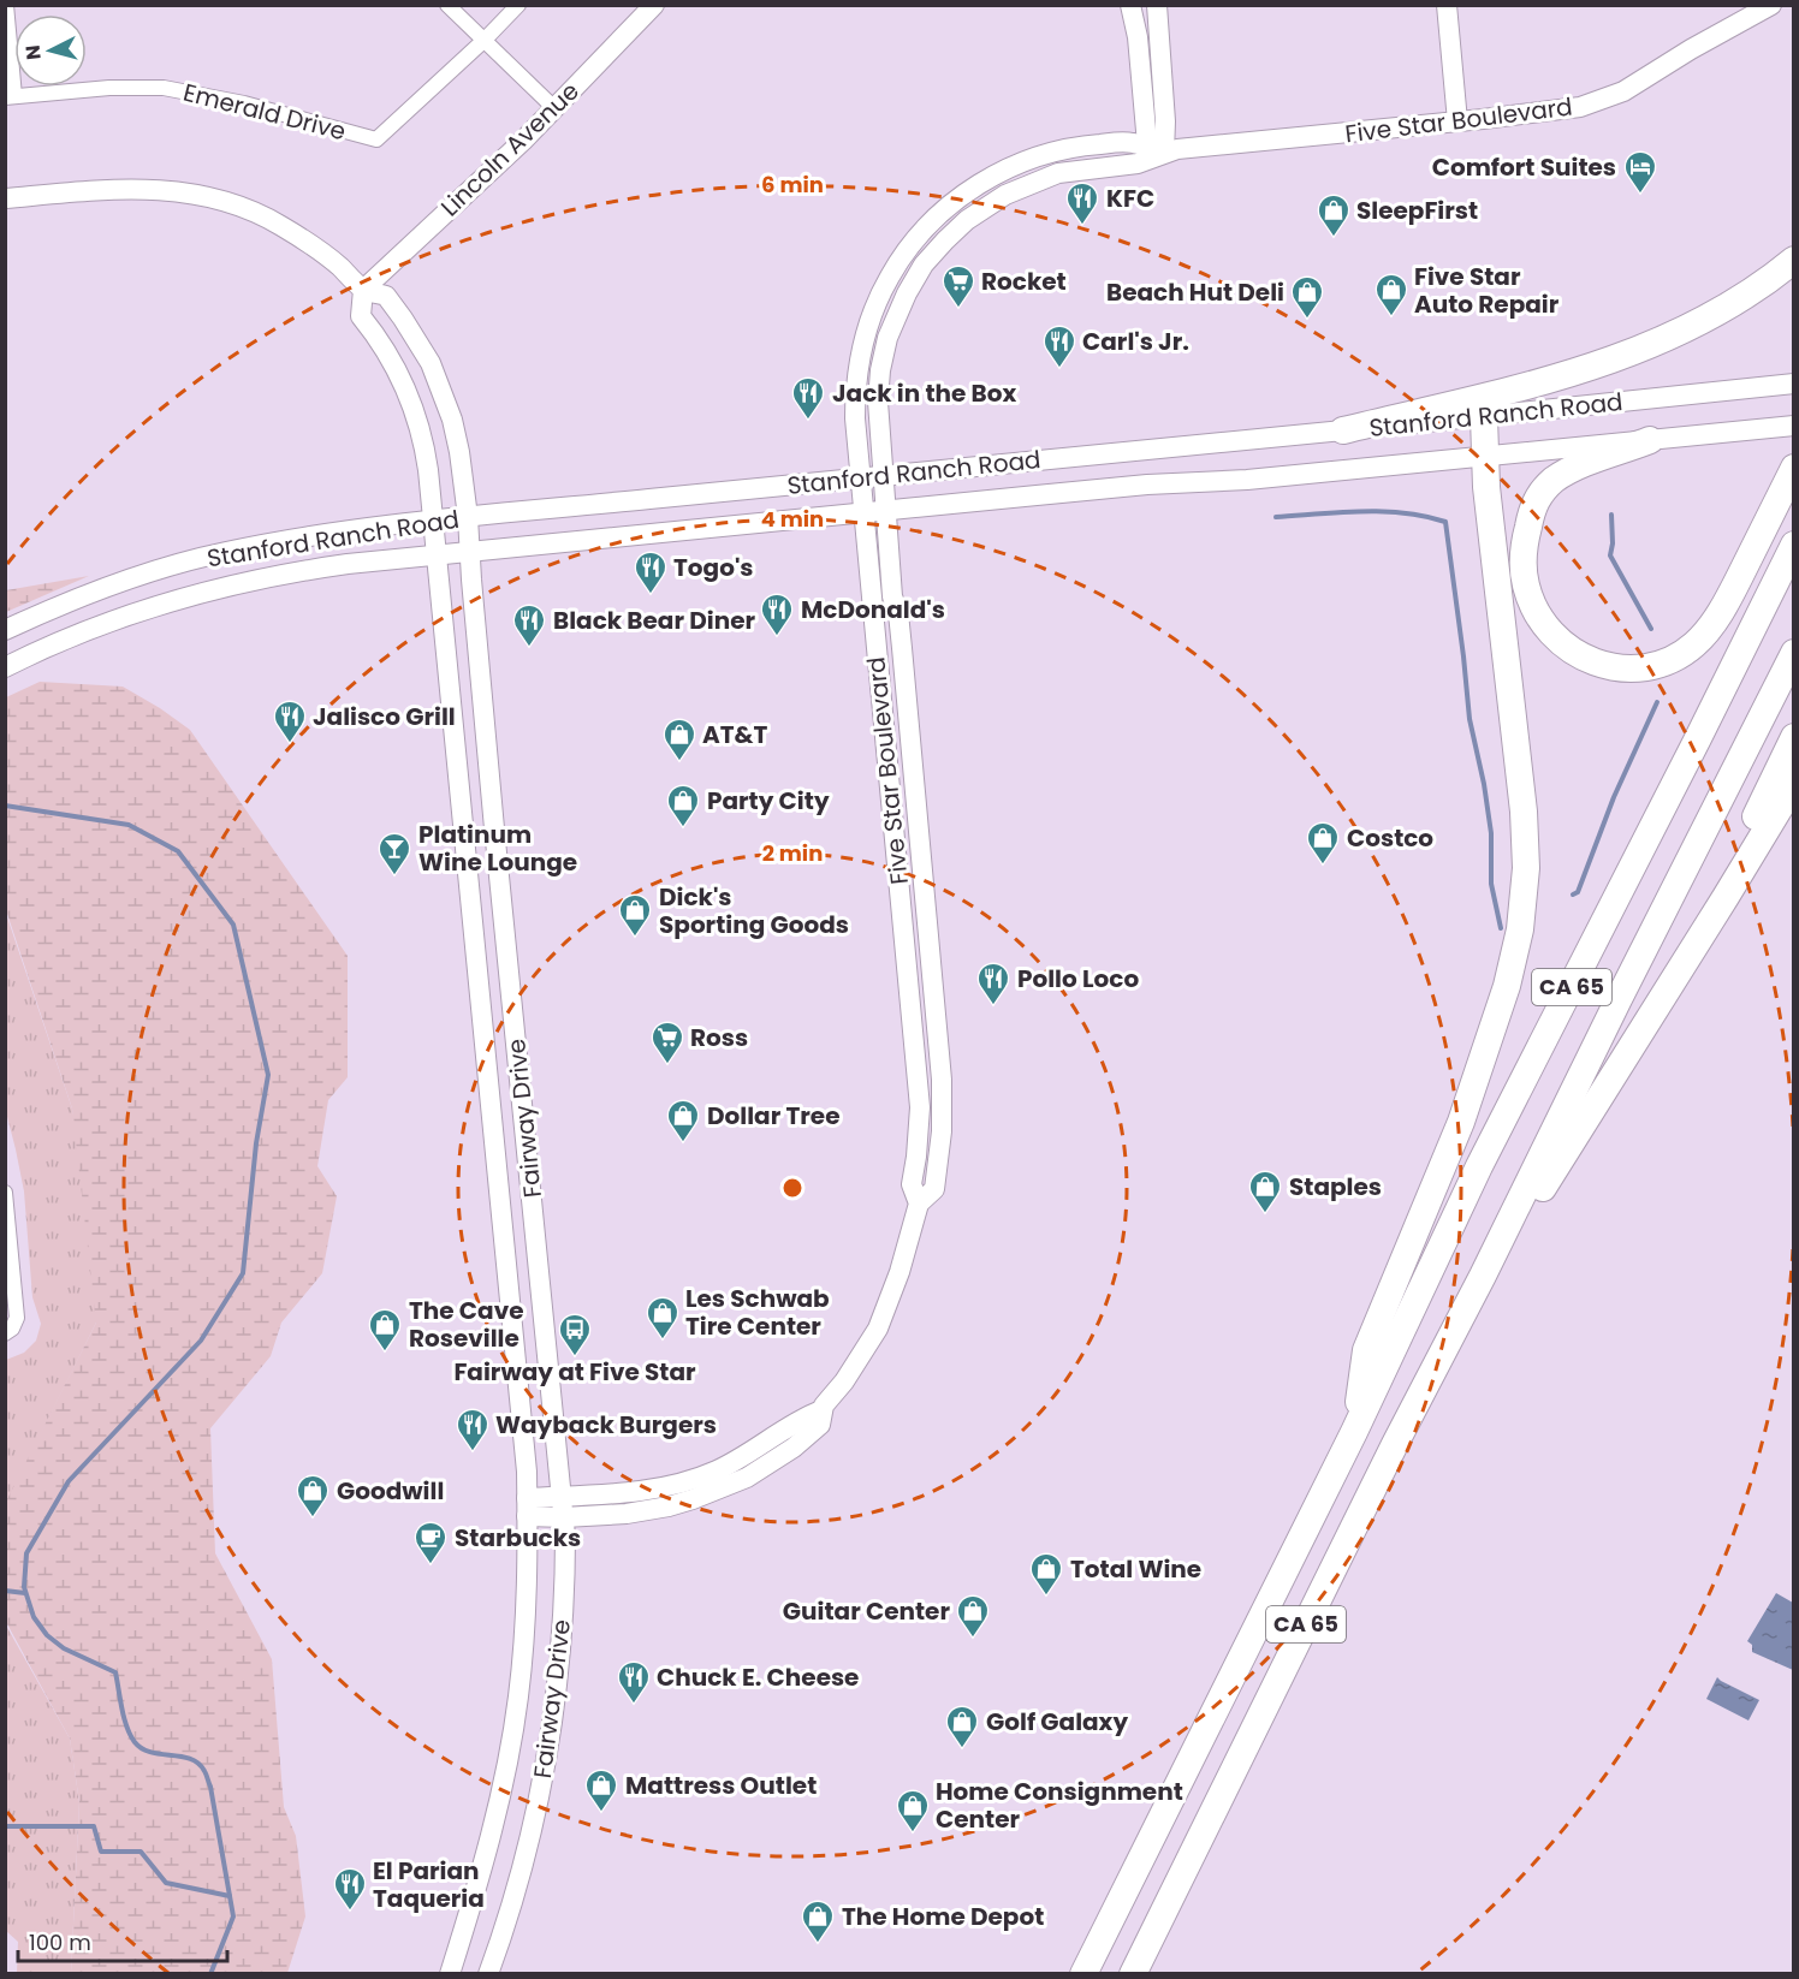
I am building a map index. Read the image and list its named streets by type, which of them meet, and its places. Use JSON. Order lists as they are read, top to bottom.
{
  "streets": {
    "highway": ["CA 65"],
    "main road": [
      "Five Star Boulevard",
      "Lincoln Avenue",
      "Stanford Ranch Road",
      "Fairway Drive"
    ],
    "street": ["Emerald Drive"]
  },
  "crossings": [
    ["Five Star Boulevard", "Stanford Ranch Road"],
    ["Five Star Boulevard", "Fairway Drive"],
    ["Lincoln Avenue", "Fairway Drive"],
    ["Stanford Ranch Road", "Fairway Drive"]
  ],
  "places": {
    "hotel": ["Comfort Suites"],
    "restaurant": [
      "KFC",
      "Carl's Jr.",
      "Jack in the Box",
      "Togo's",
      "McDonald's",
      "Black Bear Diner",
      "Jalisco Grill",
      "Pollo Loco",
      "Wayback Burgers",
      "Chuck E. Cheese",
      "El Parian Taqueria"
    ],
    "shop": [
      "SleepFirst",
      "Five Star Auto Repair",
      "Beach Hut Deli",
      "AT&T",
      "Party City",
      "Costco",
      "Dick's Sporting Goods",
      "Dollar Tree",
      "Staples",
      "Les Schwab Tire Center",
      "The Cave Roseville",
      "Goodwill",
      "Total Wine",
      "Guitar Center",
      "Golf Galaxy",
      "Mattress Outlet",
      "Home Consignment Center",
      "The Home Depot"
    ],
    "supermarket": ["Rocket", "Ross"],
    "bar": ["Platinum Wine Lounge"],
    "bus stop": ["Fairway at Five Star"],
    "cafe": ["Starbucks"]
  },
  "scale_bar": "100 m",
  "north": "left",
  "rings": ["6 min", "4 min", "2 min"]
}
